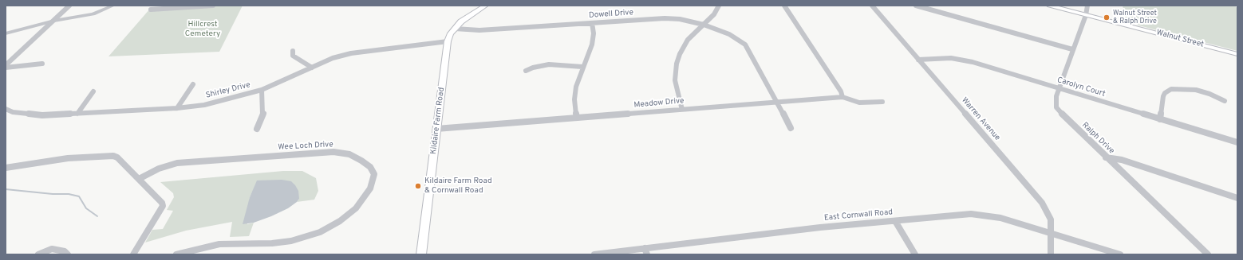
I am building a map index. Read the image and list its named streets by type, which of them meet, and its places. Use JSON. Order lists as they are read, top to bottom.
{
  "streets": {
    "main road": ["Walnut Street", "Kildaire Farm Road"],
    "street": [
      "Dowell Drive",
      "Carolyn Court",
      "Shirley Drive",
      "Meadow Drive",
      "Warren Avenue",
      "Ralph Drive",
      "Wee Loch Drive",
      "East Cornwall Road"
    ]
  },
  "crossings": [
    ["Dowell Drive", "Meadow Drive"],
    ["Dowell Drive", "Kildaire Farm Road"],
    ["Walnut Street", "Ralph Drive"],
    ["Carolyn Court", "Warren Avenue"],
    ["Carolyn Court", "Ralph Drive"],
    ["Shirley Drive", "Kildaire Farm Road"],
    ["Meadow Drive", "Kildaire Farm Road"],
    ["Warren Avenue", "East Cornwall Road"]
  ],
  "parks": ["Hillcrest Cemetery"],
  "places": ["Walnut Street & Ralph Drive", "Kildaire Farm Road & Cornwall Road"]
}
